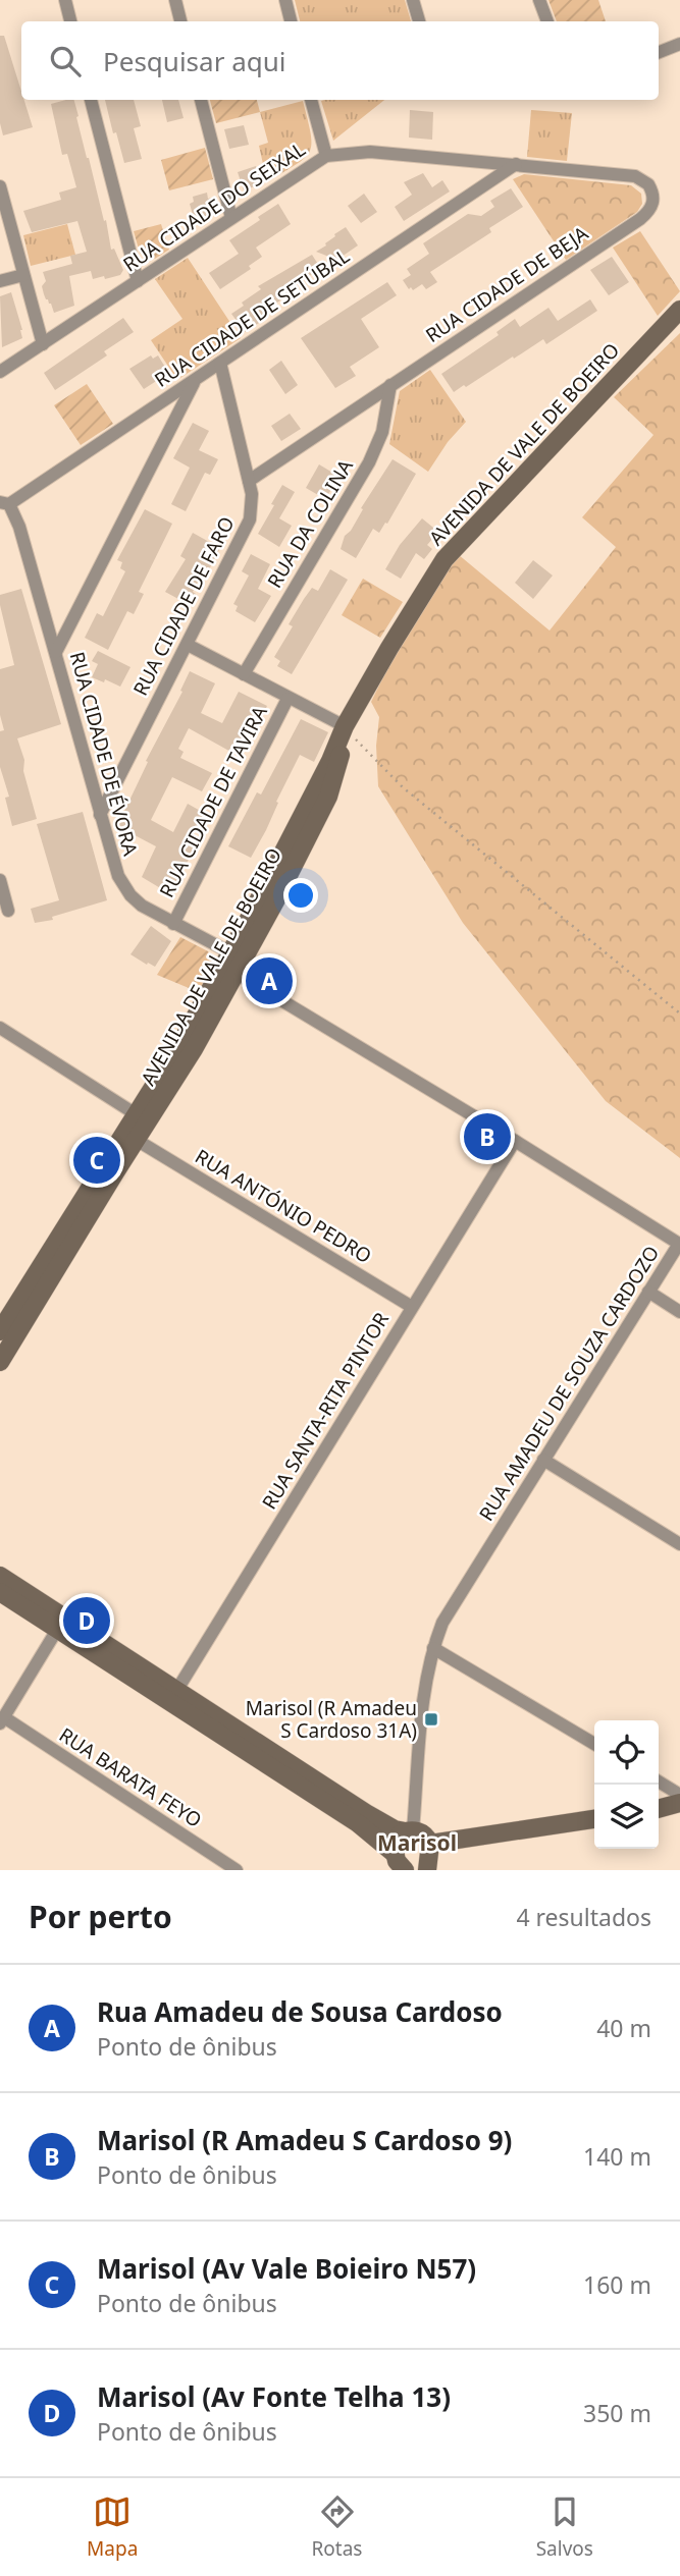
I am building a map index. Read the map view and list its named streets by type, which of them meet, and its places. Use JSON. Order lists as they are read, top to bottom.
{
  "streets": {
    "street": [
      "RUA CIDADE DO SEIXAL",
      "RUA CIDADE DE BEJA",
      "RUA CIDADE DE SETÚBAL",
      "AVENIDA DE VALE DE BOEIRO",
      "RUA DA COLINA",
      "RUA CIDADE DE FARO",
      "RUA CIDADE DE ÉVORA",
      "RUA CIDADE DE TAVIRA",
      "RUA ANTÓNIO PEDRO",
      "RUA AMADEU DE SOUZA CARDOZO",
      "RUA SANTA-RITA PINTOR",
      "RUA BARATA FEYO"
    ]
  },
  "crossings": [
    ["RUA CIDADE DO SEIXAL", "RUA CIDADE DE BEJA"],
    ["RUA CIDADE DO SEIXAL", "RUA CIDADE DE SETÚBAL"],
    ["RUA CIDADE DE BEJA", "RUA CIDADE DE SETÚBAL"],
    ["RUA CIDADE DE BEJA", "RUA DA COLINA"],
    ["RUA CIDADE DE BEJA", "RUA CIDADE DE FARO"],
    ["RUA CIDADE DE SETÚBAL", "RUA CIDADE DE FARO"],
    ["RUA CIDADE DE SETÚBAL", "RUA CIDADE DE ÉVORA"],
    ["AVENIDA DE VALE DE BOEIRO", "RUA CIDADE DE ÉVORA"],
    ["AVENIDA DE VALE DE BOEIRO", "RUA ANTÓNIO PEDRO"],
    ["AVENIDA DE VALE DE BOEIRO", "RUA AMADEU DE SOUZA CARDOZO"],
    ["RUA CIDADE DE FARO", "RUA CIDADE DE ÉVORA"],
    ["RUA CIDADE DE ÉVORA", "RUA CIDADE DE TAVIRA"],
    ["RUA CIDADE DE ÉVORA", "RUA AMADEU DE SOUZA CARDOZO"],
    ["RUA ANTÓNIO PEDRO", "RUA SANTA-RITA PINTOR"],
    ["RUA AMADEU DE SOUZA CARDOZO", "RUA SANTA-RITA PINTOR"]
  ],
  "districts": ["Marisol"],
  "places": {
    "transit": ["Marisol (R Amadeu S Cardoso 31A)"]
  },
  "page": {
    "search": "Pesquisar aqui",
    "pins": [
      "A",
      "B",
      "C",
      "D"
    ],
    "heading": ["Por perto", "4 resultados"],
    "list": [
      {
        "mark": "A",
        "name": "Rua Amadeu de Sousa Cardoso",
        "note": "Ponto de ônibus",
        "value": "40 m"
      },
      {
        "mark": "B",
        "name": "Marisol (R Amadeu S Cardoso 9)",
        "note": "Ponto de ônibus",
        "value": "140 m"
      },
      {
        "mark": "C",
        "name": "Marisol (Av Vale Boieiro N57)",
        "note": "Ponto de ônibus",
        "value": "160 m"
      },
      {
        "mark": "D",
        "name": "Marisol (Av Fonte Telha 13)",
        "note": "Ponto de ônibus",
        "value": "350 m"
      }
    ],
    "nav": ["Mapa", "Rotas", "Salvos"]
  }
}
